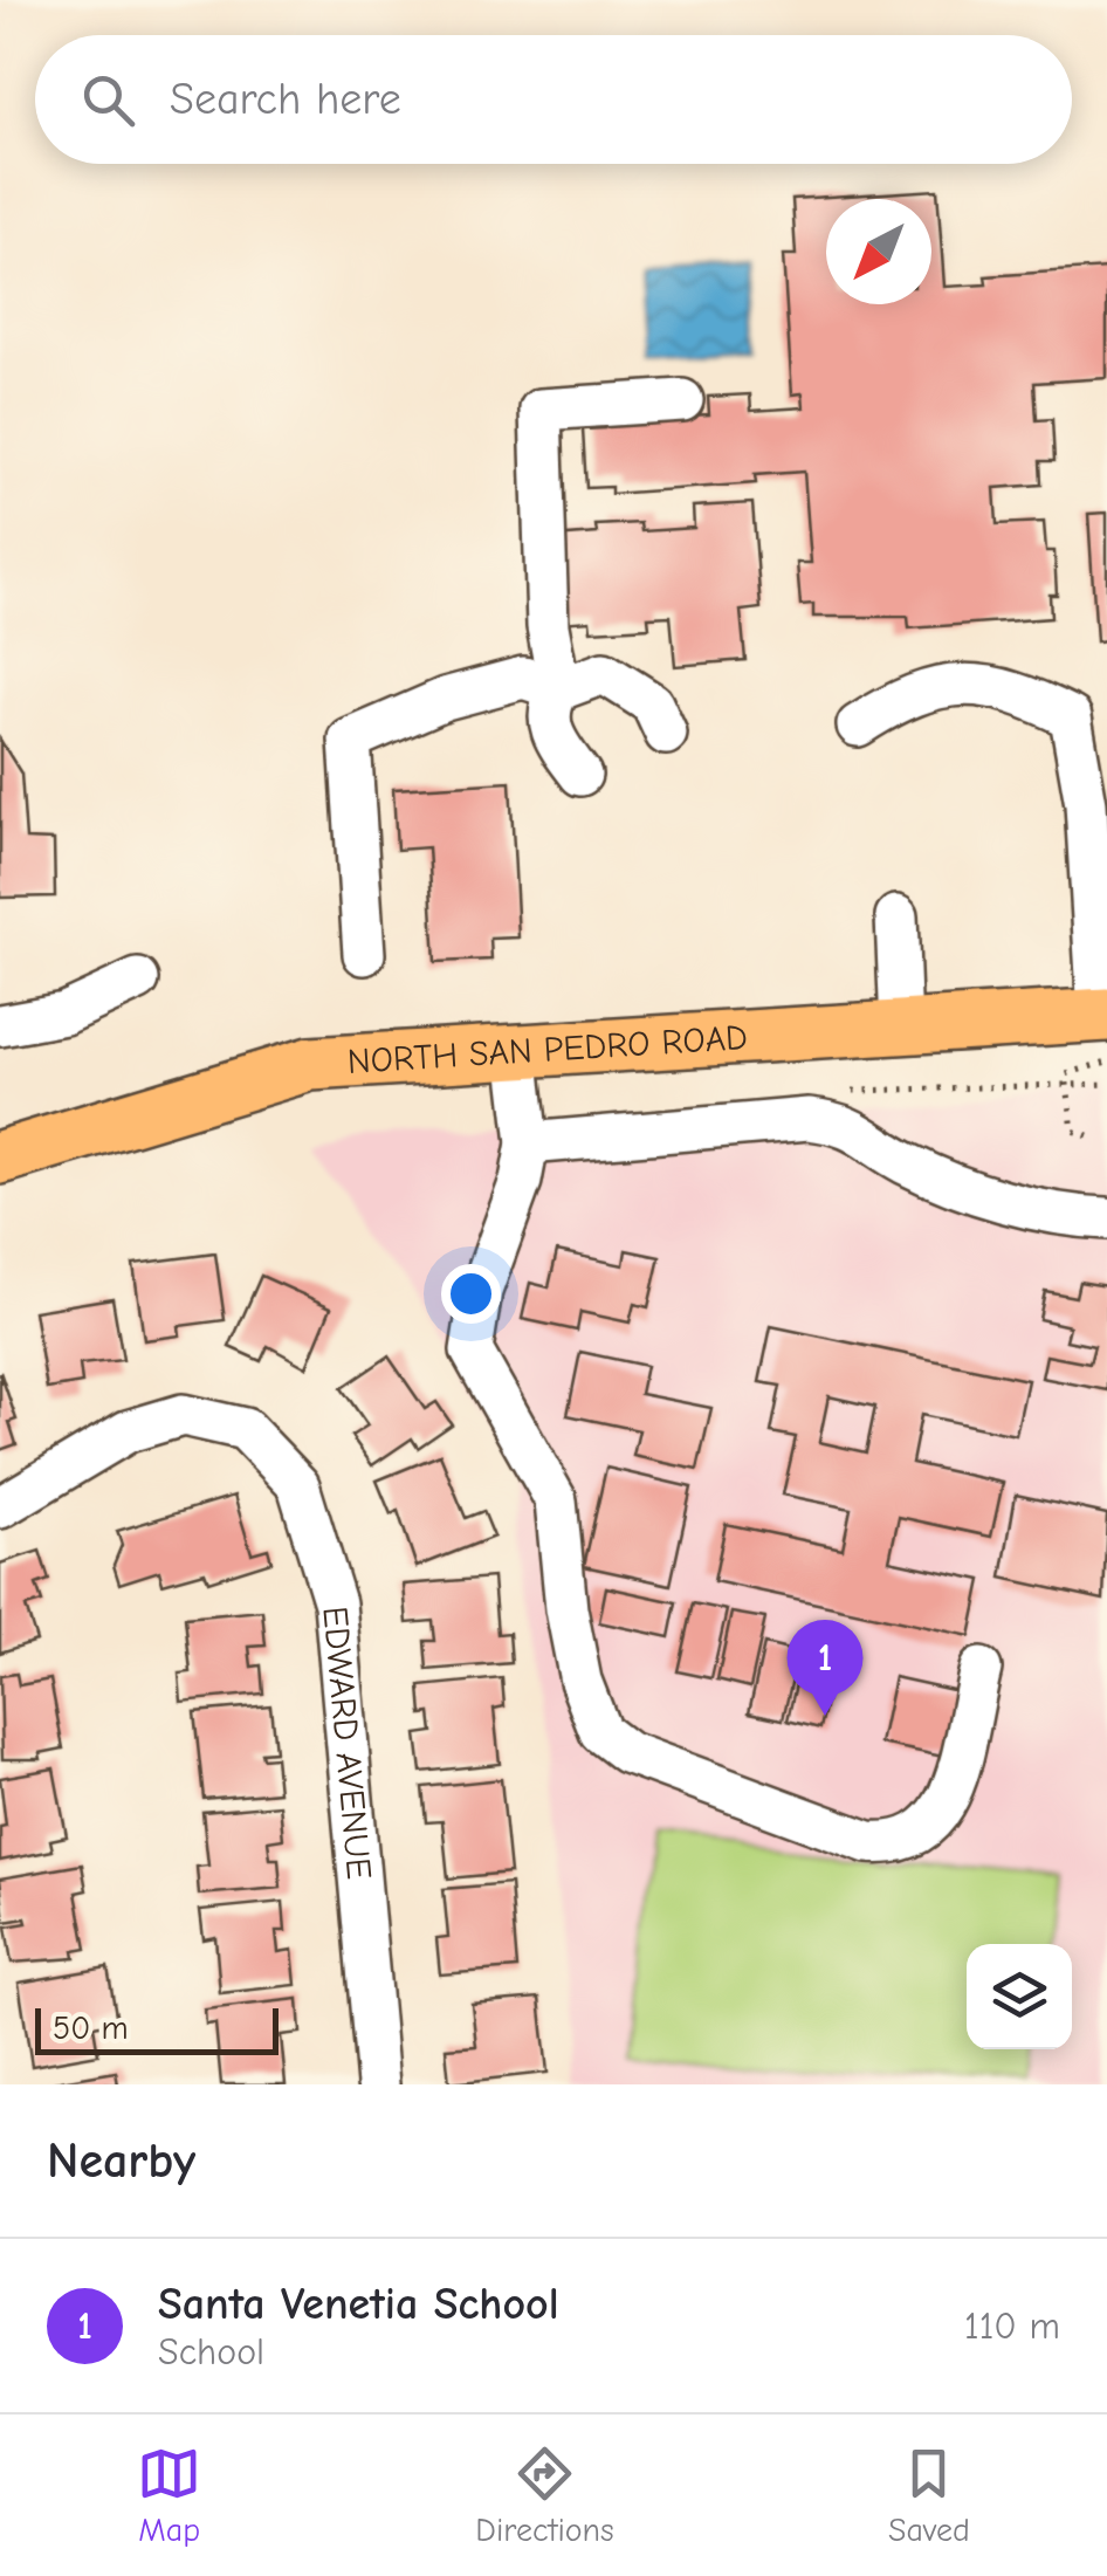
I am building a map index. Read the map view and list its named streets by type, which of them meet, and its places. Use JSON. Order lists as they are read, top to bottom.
{
  "streets": {
    "main road": ["NORTH SAN PEDRO ROAD"],
    "street": ["EDWARD AVENUE"]
  },
  "scale_bar": "50 m",
  "north": "bottom left",
  "page": {
    "search": "Search here",
    "pins": "1",
    "scale": "50 m",
    "heading": "Nearby",
    "list": [
      {
        "mark": "1",
        "name": "Santa Venetia School",
        "note": "School",
        "value": "110 m"
      }
    ],
    "nav": ["Map", "Directions", "Saved"]
  }
}
